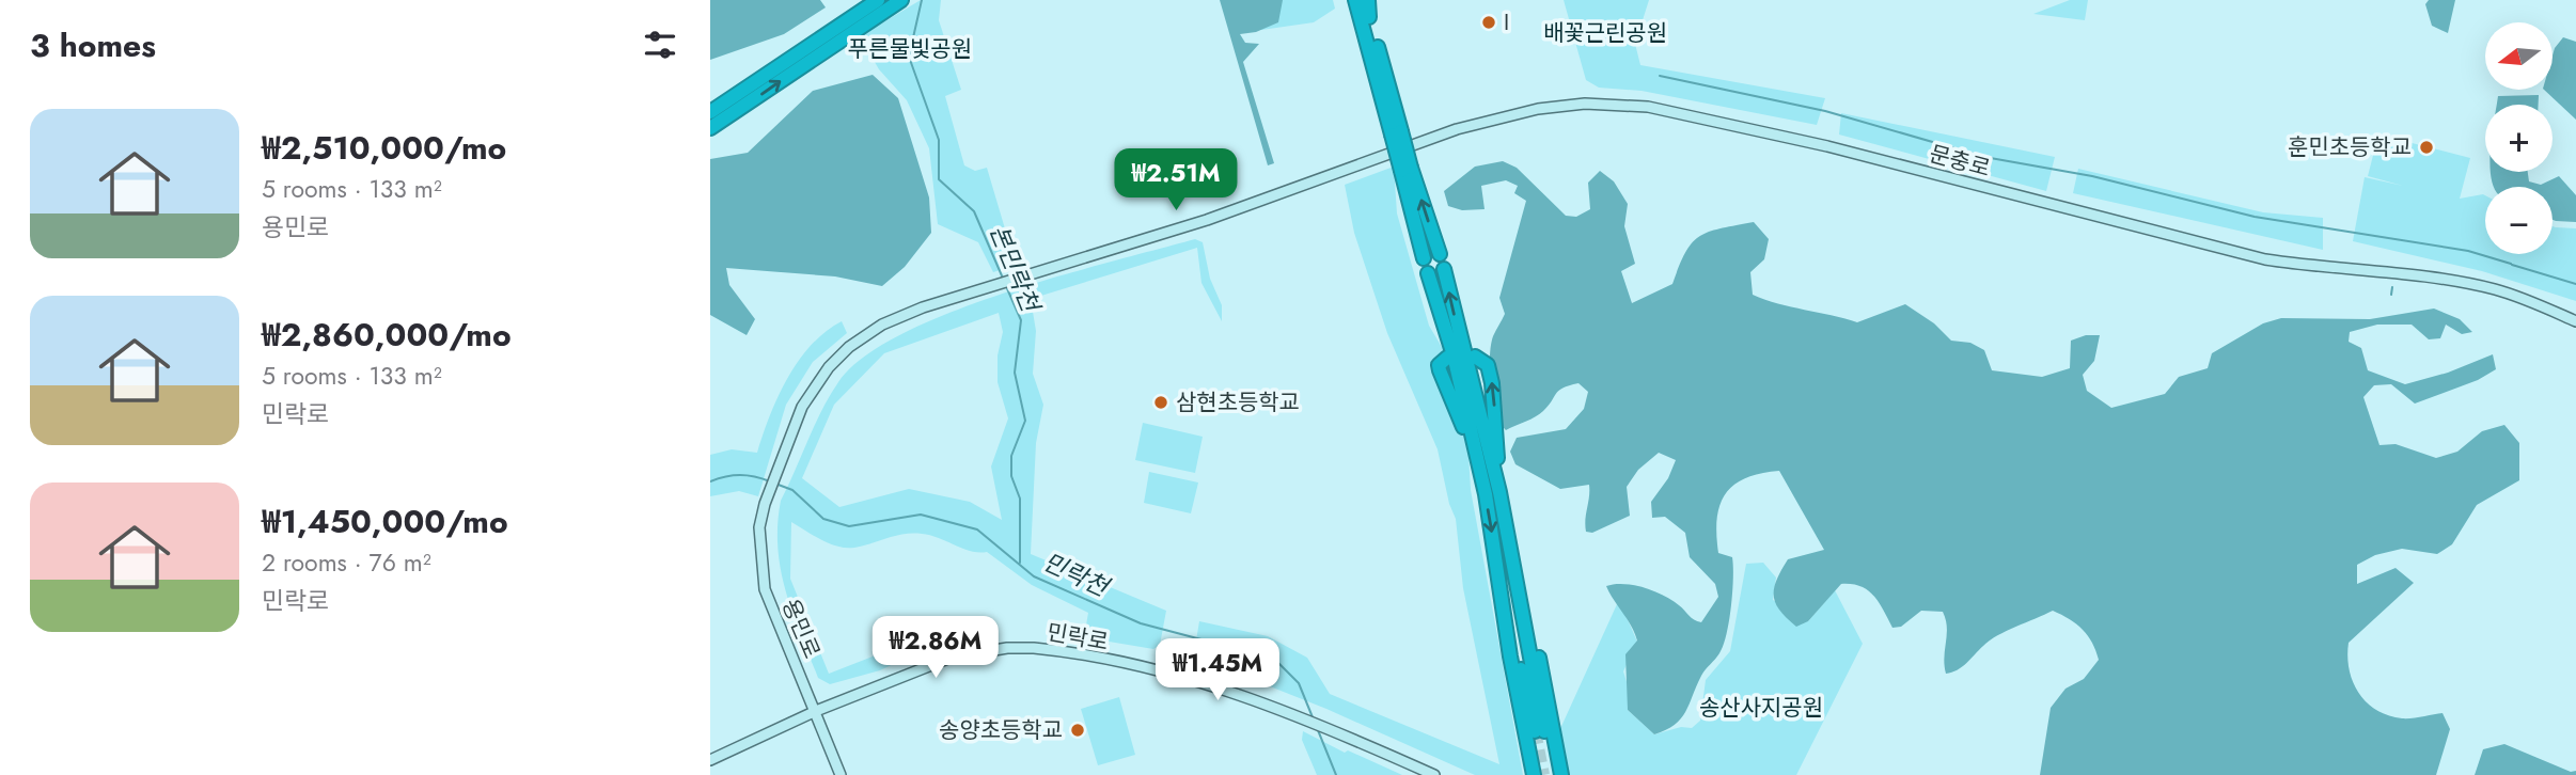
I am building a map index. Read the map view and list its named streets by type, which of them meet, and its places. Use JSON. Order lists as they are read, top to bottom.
{
  "streets": {
    "street": ["문충로", "용민로", "민락로"]
  },
  "crossings": [
    ["문충로", "용민로"],
    ["용민로", "민락로"]
  ],
  "water": ["본민락천", "민락천"],
  "parks": ["배꽃근린공원", "푸른물빛공원", "송산사지공원"],
  "places": [
    "I",
    "훈민초등학교",
    "삼현초등학교",
    "송양초등학교"
  ],
  "north": "left",
  "page": {
    "heading": "3 homes",
    "map_buttons": ["+", "−"],
    "list": [
      {
        "name": "₩2,510,000/mo",
        "note": "5 rooms · 133 m² · 용민로"
      },
      {
        "name": "₩2,860,000/mo",
        "note": "5 rooms · 133 m² · 민락로"
      },
      {
        "name": "₩1,450,000/mo",
        "note": "2 rooms · 76 m² · 민락로"
      }
    ],
    "price": ["₩2.51M", "₩2.86M", "₩1.45M"]
  }
}
